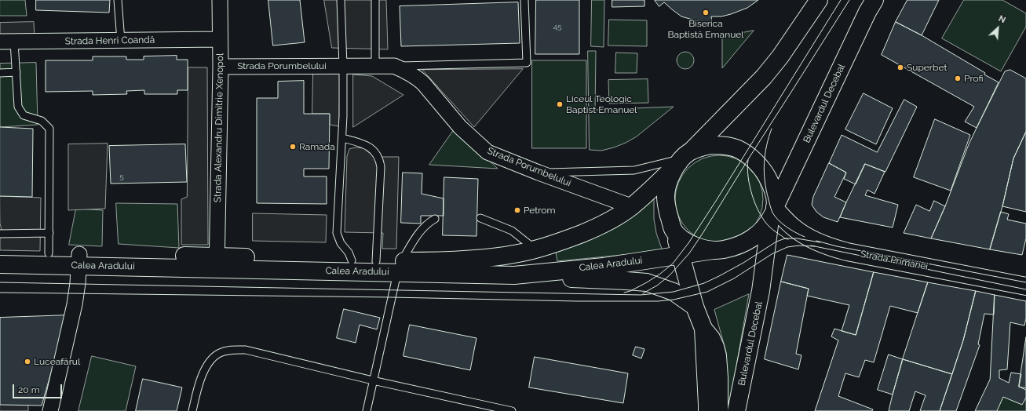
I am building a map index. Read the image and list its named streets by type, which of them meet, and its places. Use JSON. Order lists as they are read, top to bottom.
{
  "streets": {
    "main road": ["Bulevardul Decebal", "Strada Primăriei", "Calea Aradului"],
    "street": ["Strada Henri Coandă", "Strada Porumbelului", "Strada Alexandru Dimitrie Xenopol"]
  },
  "crossings": [
    ["Strada Henri Coandă", "Strada Alexandru Dimitrie Xenopol"],
    ["Strada Porumbelului", "Strada Alexandru Dimitrie Xenopol"],
    ["Strada Porumbelului", "Calea Aradului"],
    ["Bulevardul Decebal", "Strada Primăriei"],
    ["Bulevardul Decebal", "Calea Aradului"],
    ["Strada Alexandru Dimitrie Xenopol", "Calea Aradului"],
    ["Strada Primăriei", "Calea Aradului"]
  ],
  "places": [
    "Biserica Baptistă Emanuel",
    "Superbet",
    "Profi",
    "Liceul Teologic Baptist Emanuel",
    "Ramada",
    "Petrom",
    "Luceafărul"
  ],
  "house_numbers": ["45", "5"],
  "scale_bar": "20 m",
  "north": "top right"
}
